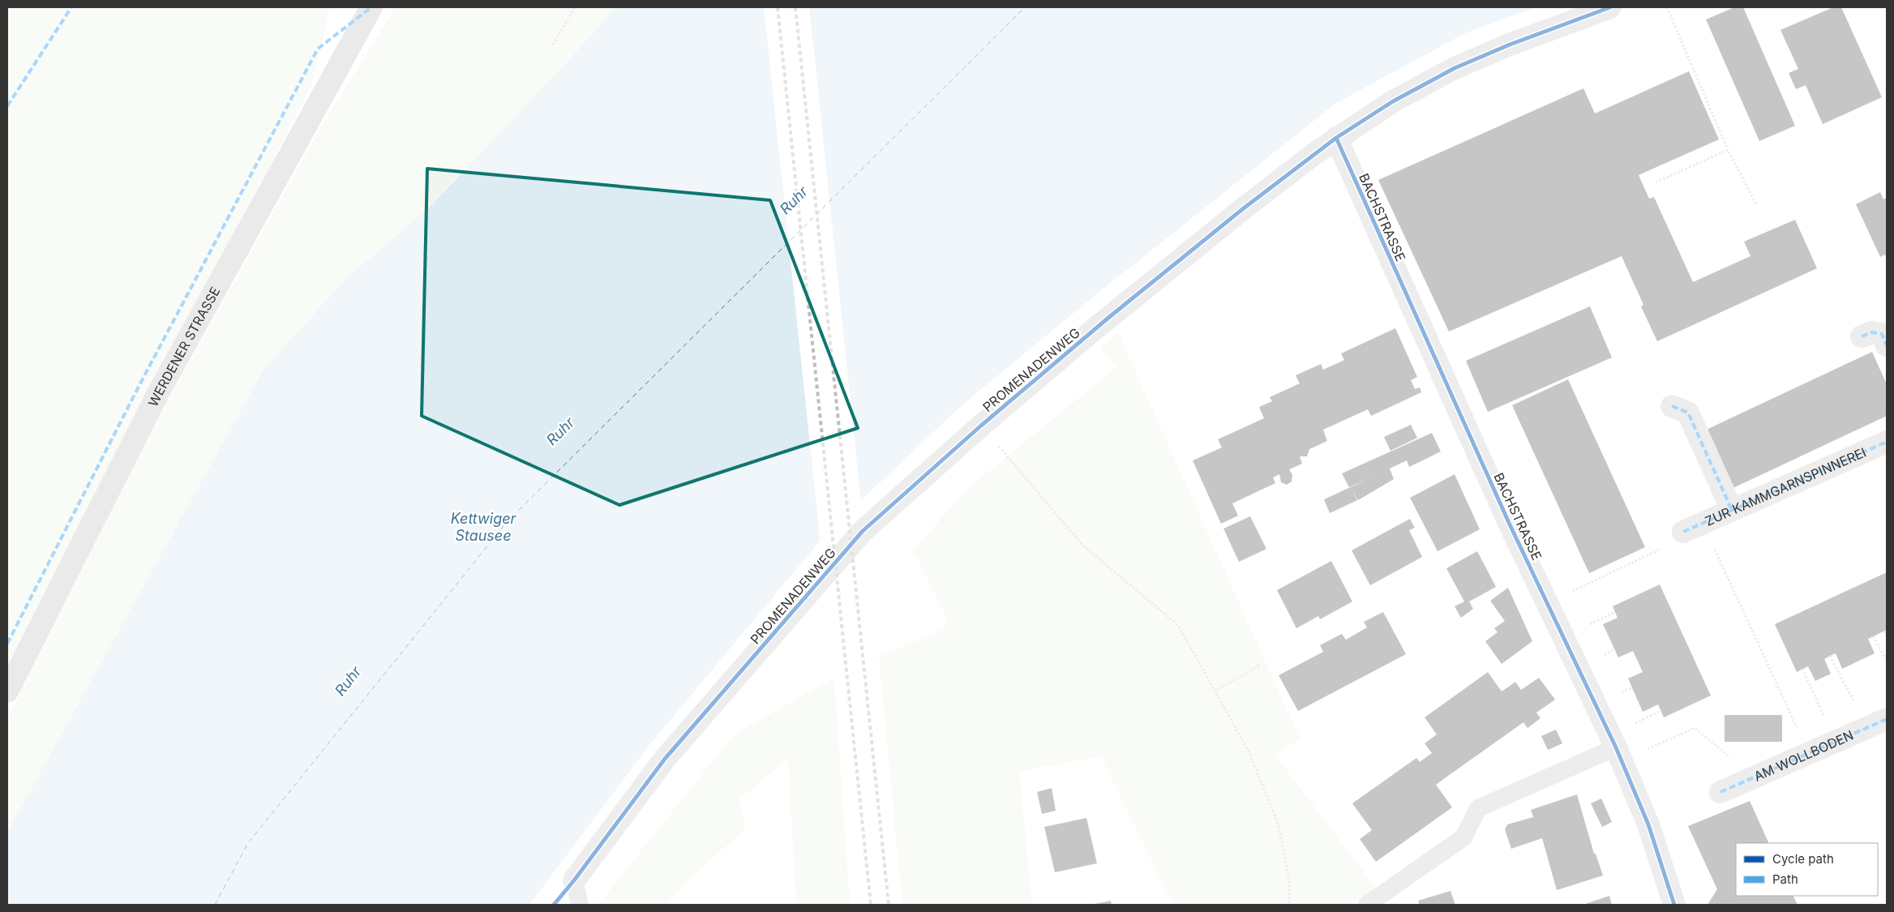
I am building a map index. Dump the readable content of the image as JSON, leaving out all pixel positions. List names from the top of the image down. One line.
{"streets":{"main road":["WERDENER STRASSE"],"street":["BACHSTRASSE","PROMENADENWEG","ZUR KAMMGARNSPINNEREI","AM WOLLBODEN"]},"crossings":[["BACHSTRASSE","PROMENADENWEG"]],"water":["Ruhr","Kettwiger Stausee"],"legend":["Cycle path","Path"]}
